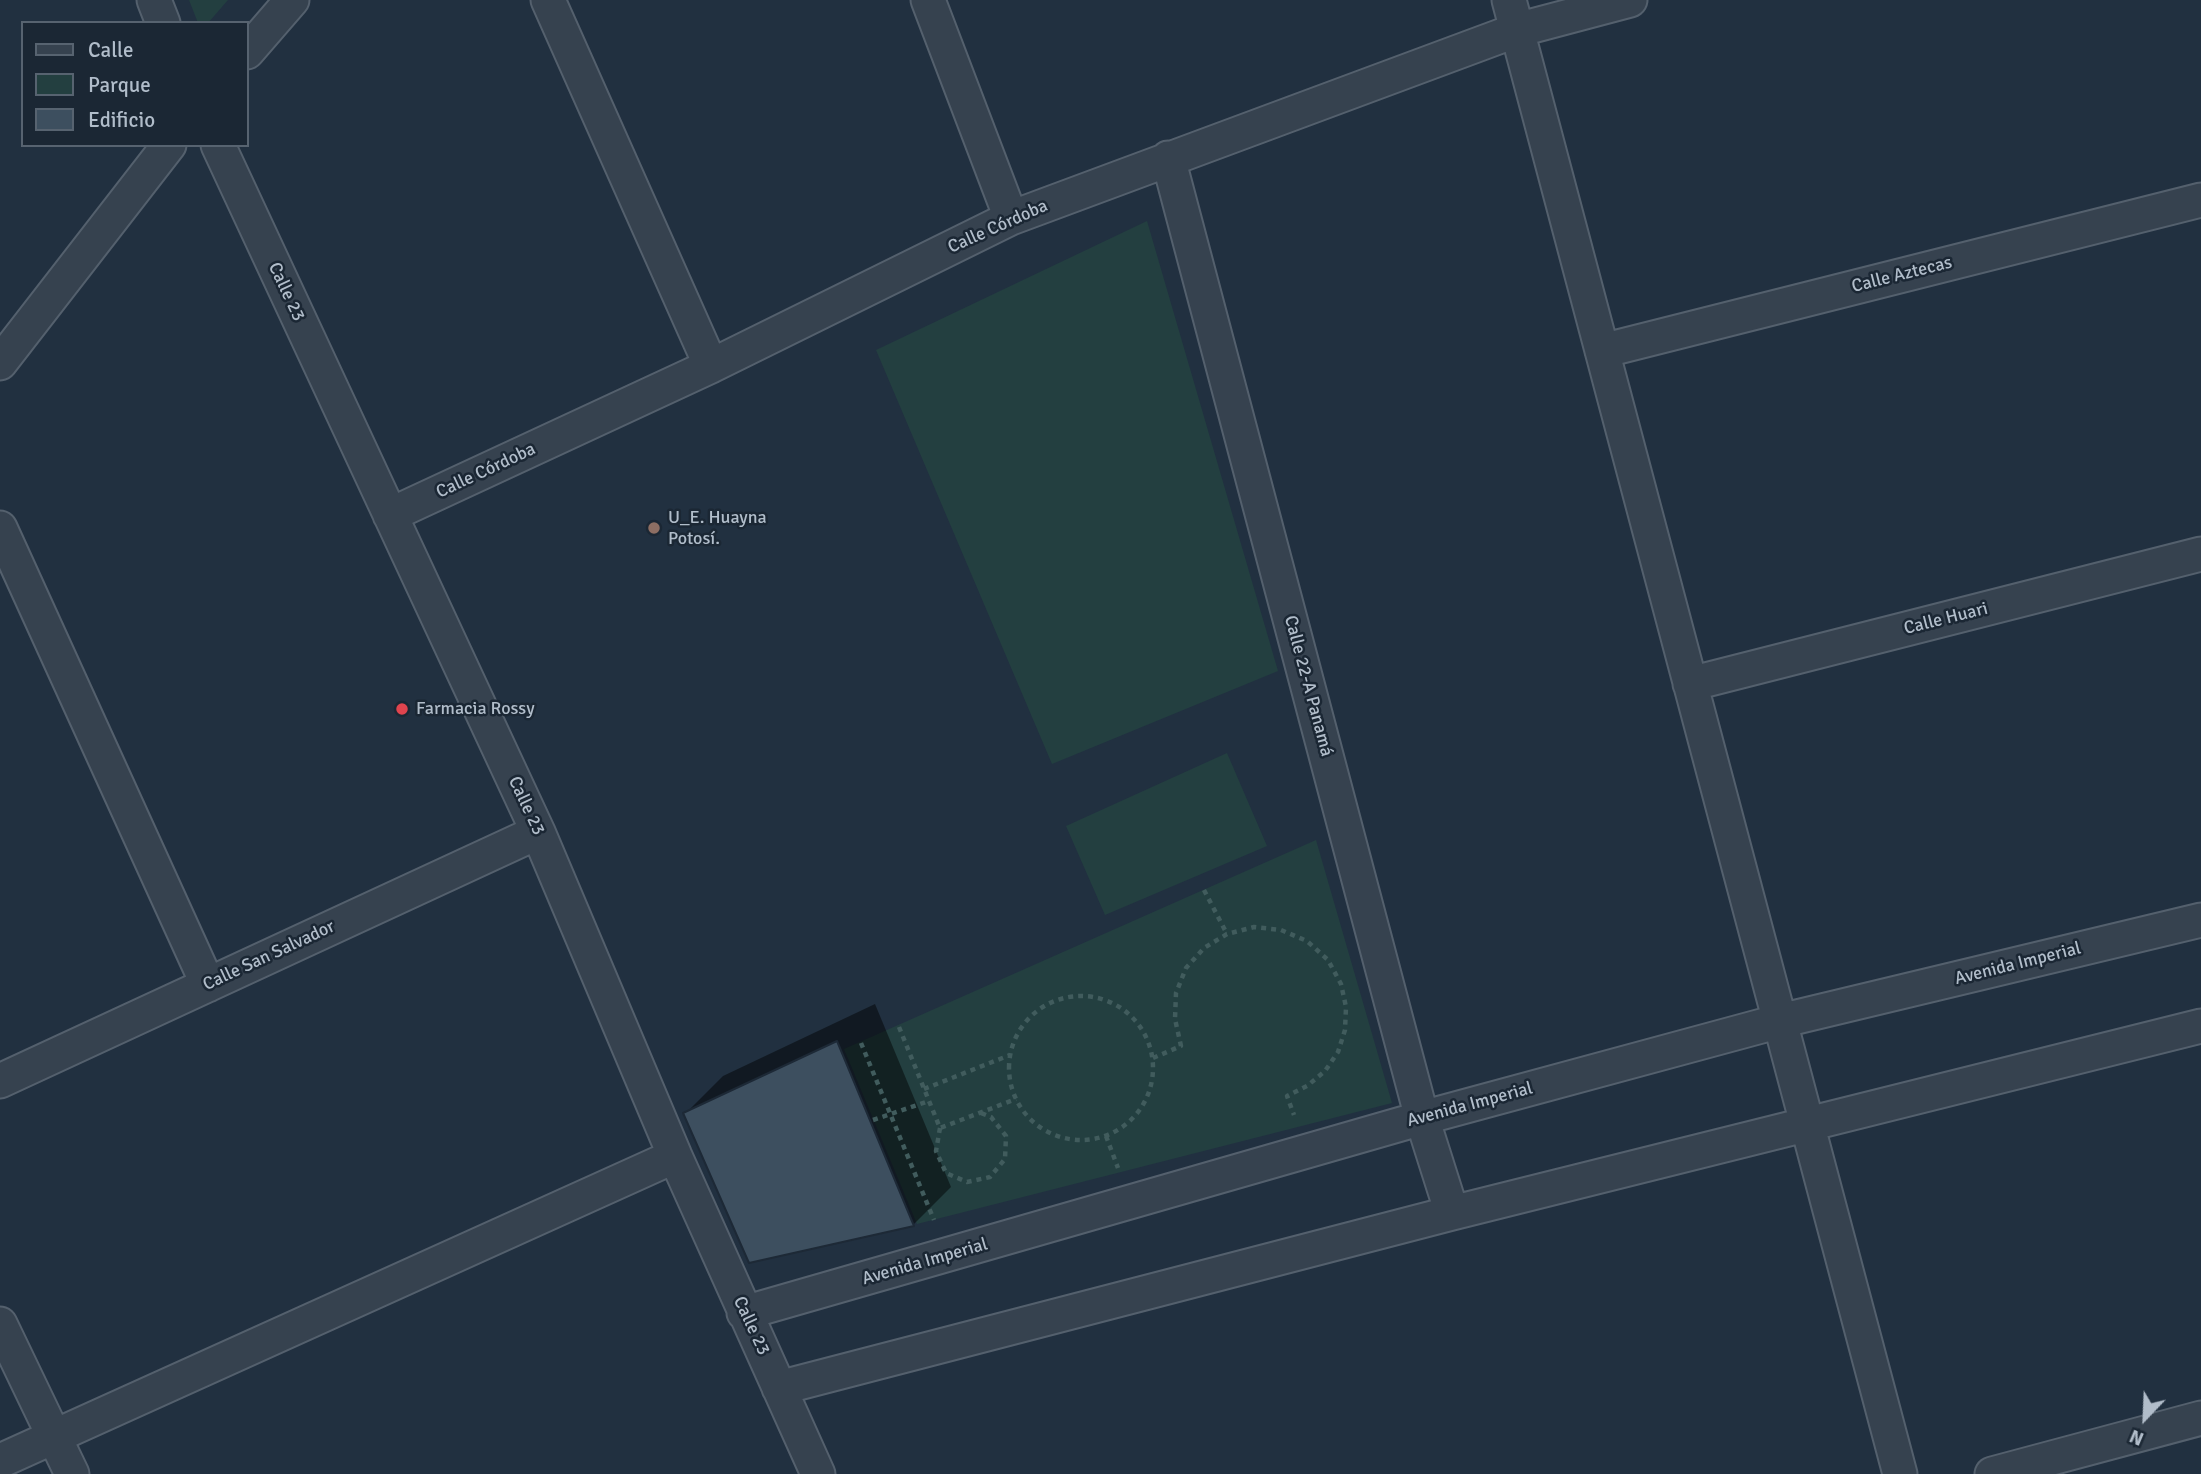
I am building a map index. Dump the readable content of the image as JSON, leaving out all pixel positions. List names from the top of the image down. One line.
{"streets":{"street":["Calle Córdoba","Calle Aztecas","Calle 23","Calle Huari","Calle 22-A Panamá","Calle San Salvador","Avenida Imperial"]},"crossings":[["Calle Córdoba","Calle 23"],["Calle Córdoba","Calle 22-A Panamá"],["Calle 23","Calle San Salvador"],["Calle 23","Avenida Imperial"],["Calle 22-A Panamá","Avenida Imperial"]],"places":["U_E. Huayna Potosí.","Farmacia Rossy"],"legend":["Calle","Parque","Edificio"],"north":"bottom left"}
